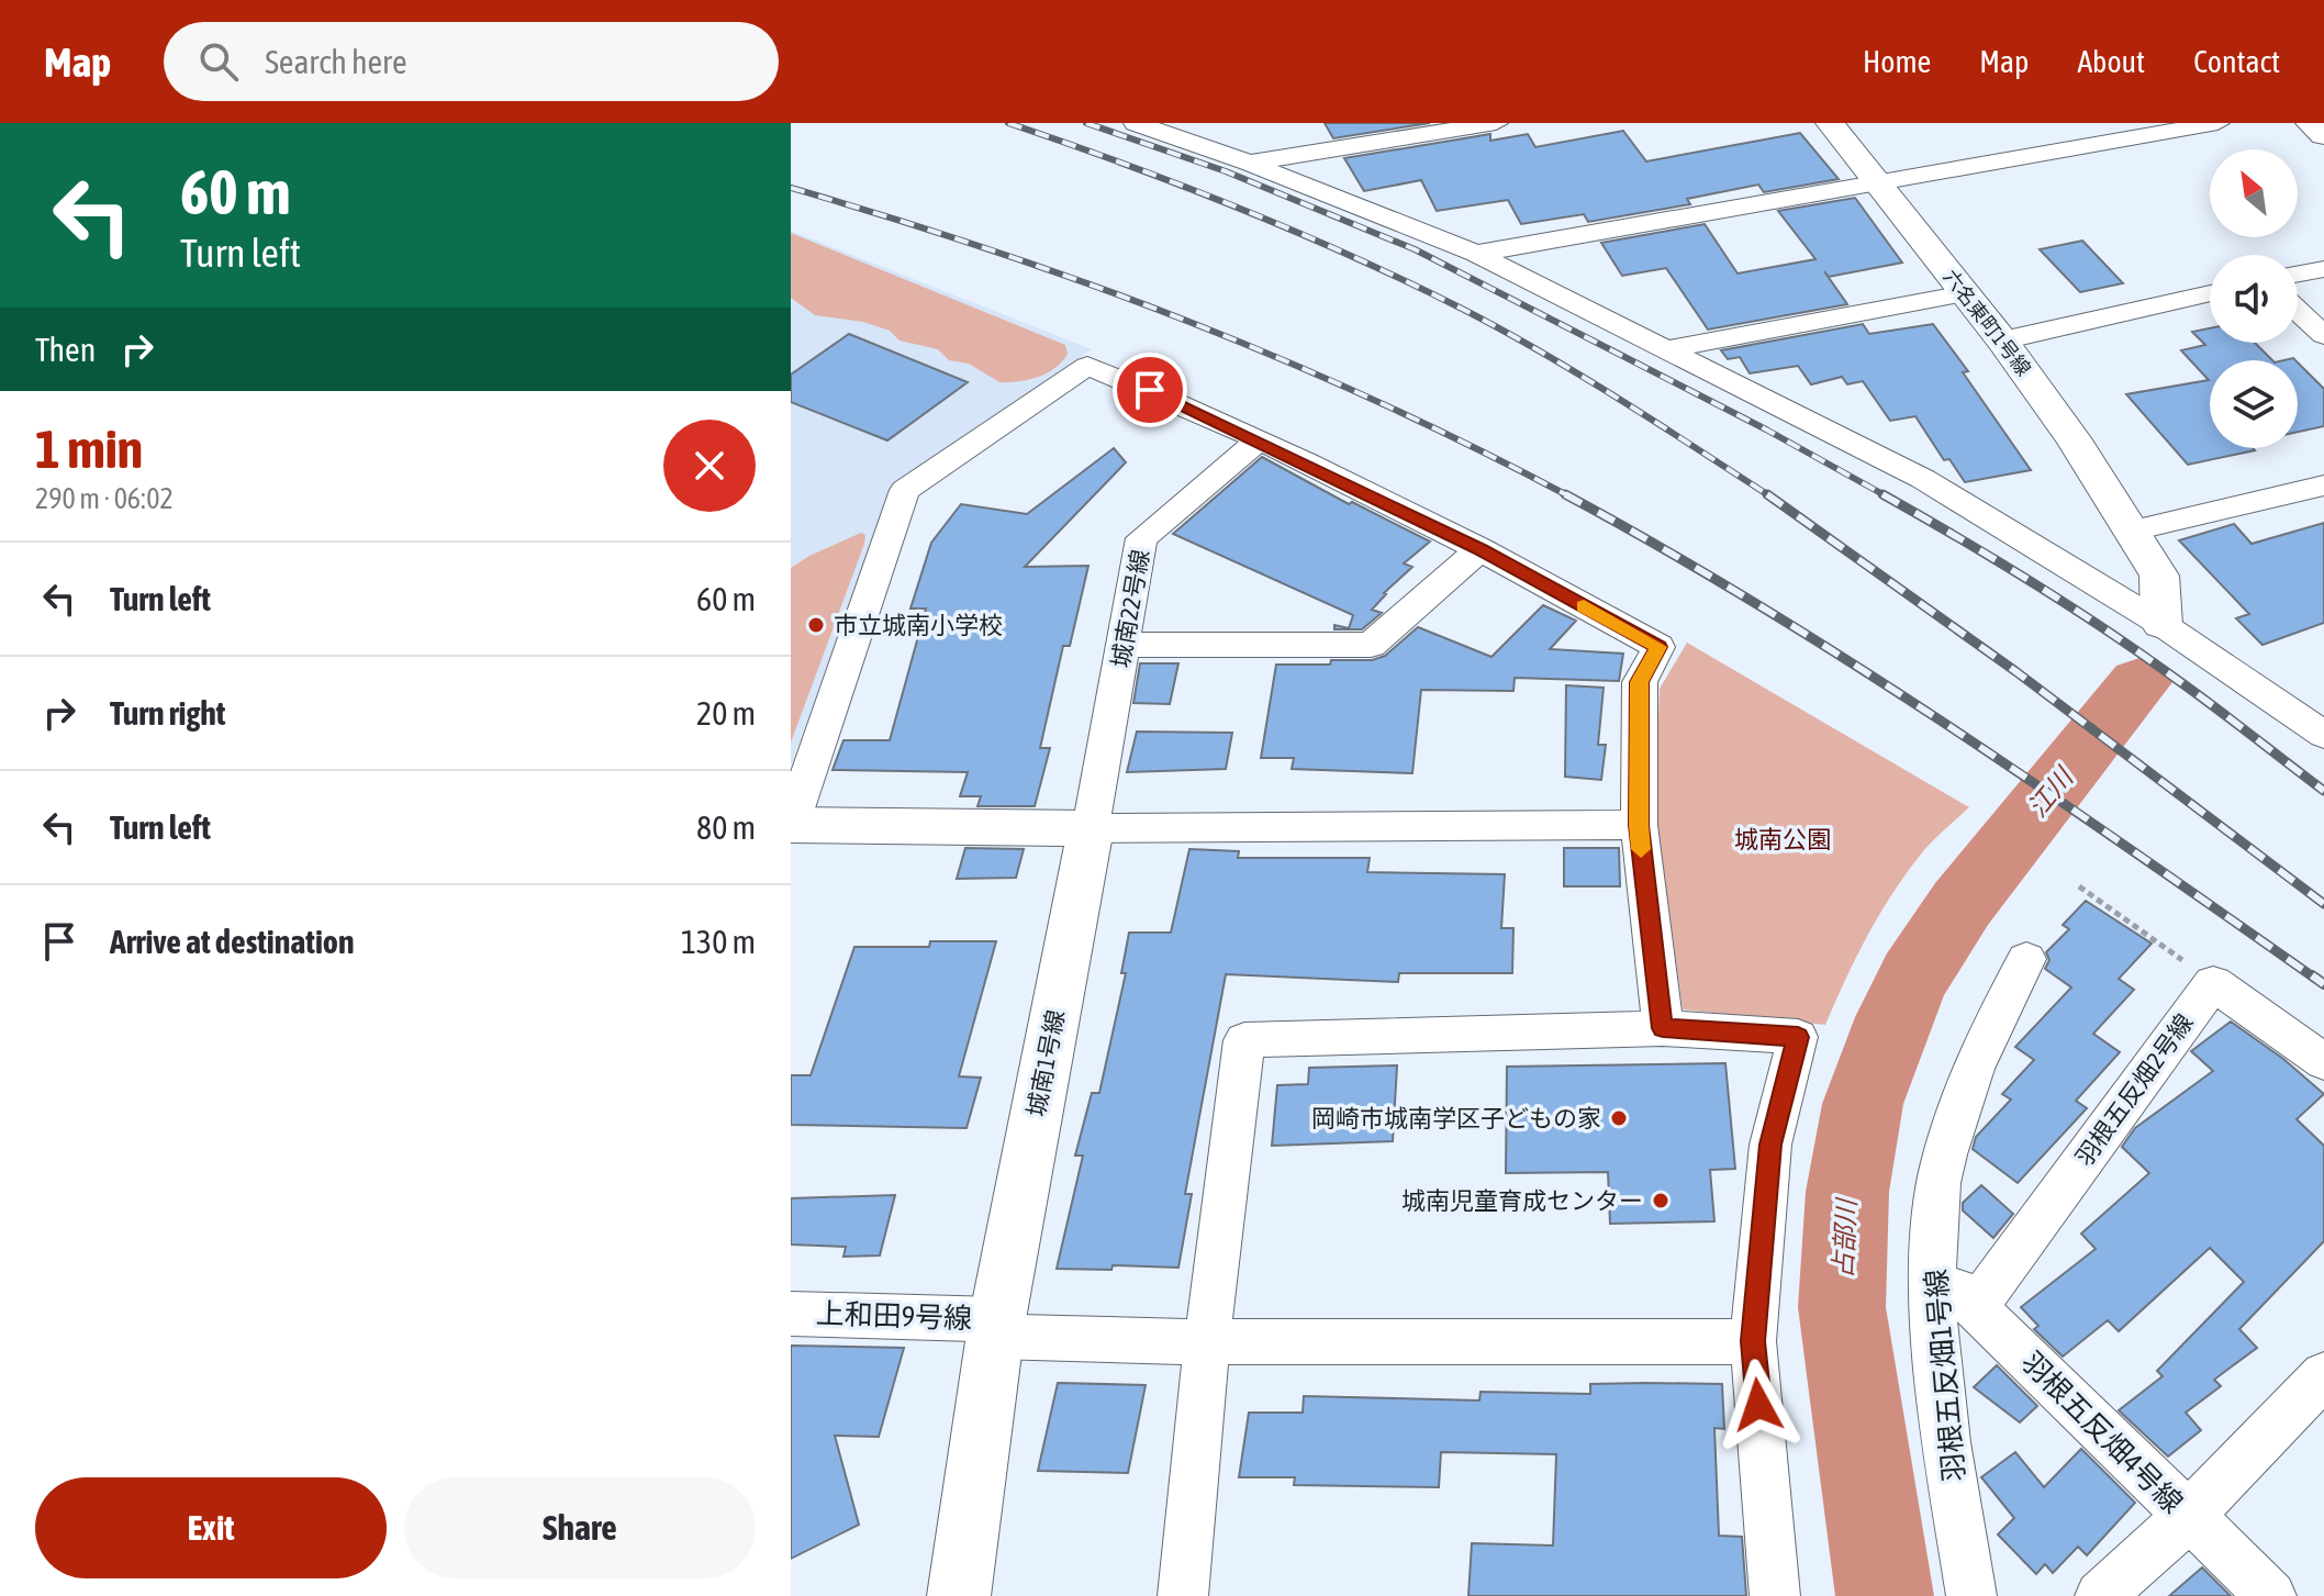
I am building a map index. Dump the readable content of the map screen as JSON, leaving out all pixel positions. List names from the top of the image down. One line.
{"streets":{"street":["六名東町1号線","城南22号線","城南1号線","羽根五反畑2号線","上和田9号線","羽根五反畑1号線","羽根五反畑4号線"]},"crossings":[["城南22号線","城南1号線"],["城南1号線","上和田9号線"],["羽根五反畑2号線","羽根五反畑4号線"],["羽根五反畑1号線","羽根五反畑4号線"]],"water":["江川","占部川"],"parks":["城南公園"],"places":["市立城南小学校","岡崎市城南学区子どもの家","城南児童育成センター"],"north":"top left","page":{"header":"Map","search":"Search here","nav":["Home","Map","About","Contact"],"turn":["60 m","Turn left"],"then":"Then","heading":["1 min","290 m · 06:02"],"list":[{"name":"Turn left","value":"60 m"},{"name":"Turn right","value":"20 m"},{"name":"Turn left","value":"80 m"},{"name":"Arrive at destination","value":"130 m"}],"buttons":["Exit","Share"]}}
